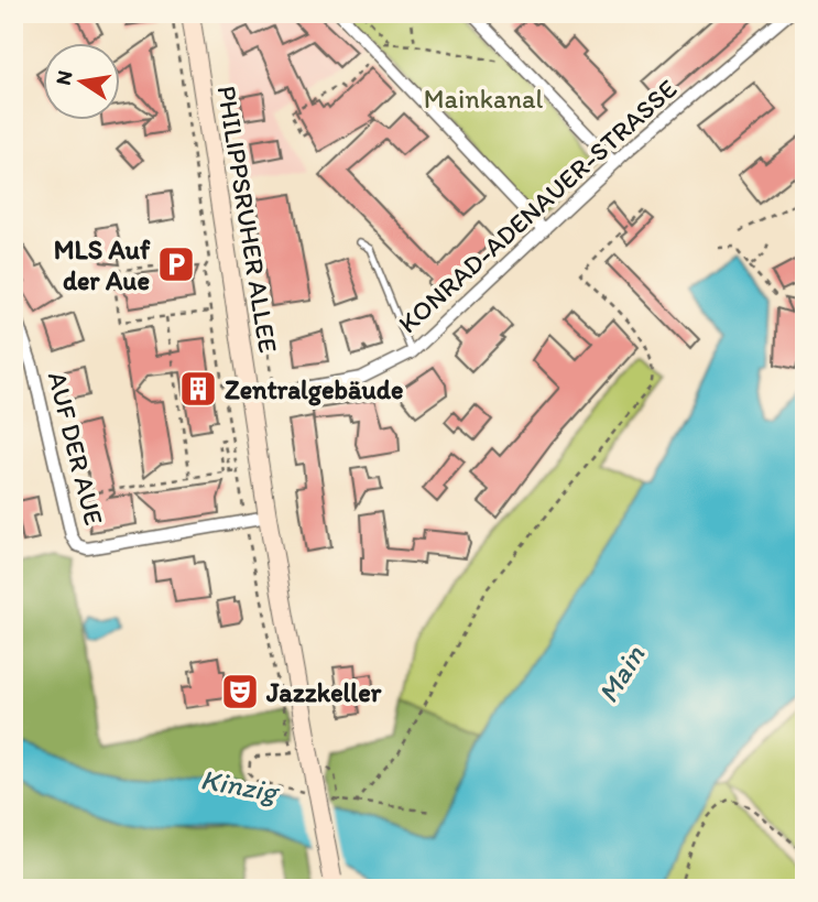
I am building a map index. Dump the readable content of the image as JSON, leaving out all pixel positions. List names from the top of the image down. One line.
{"streets":{"main road":["PHILIPPSRUHER ALLEE"],"street":["KONRAD-ADENAUER-STRASSE","AUF DER AUE"]},"crossings":[["KONRAD-ADENAUER-STRASSE","PHILIPPSRUHER ALLEE"],["PHILIPPSRUHER ALLEE","AUF DER AUE"]],"water":["Main","Kinzig"],"parks":["Mainkanal"],"places":{"parking":["MLS Auf der Aue"],"building":["Zentralgebäude"],"theatre":["Jazzkeller"]},"north":"left"}
